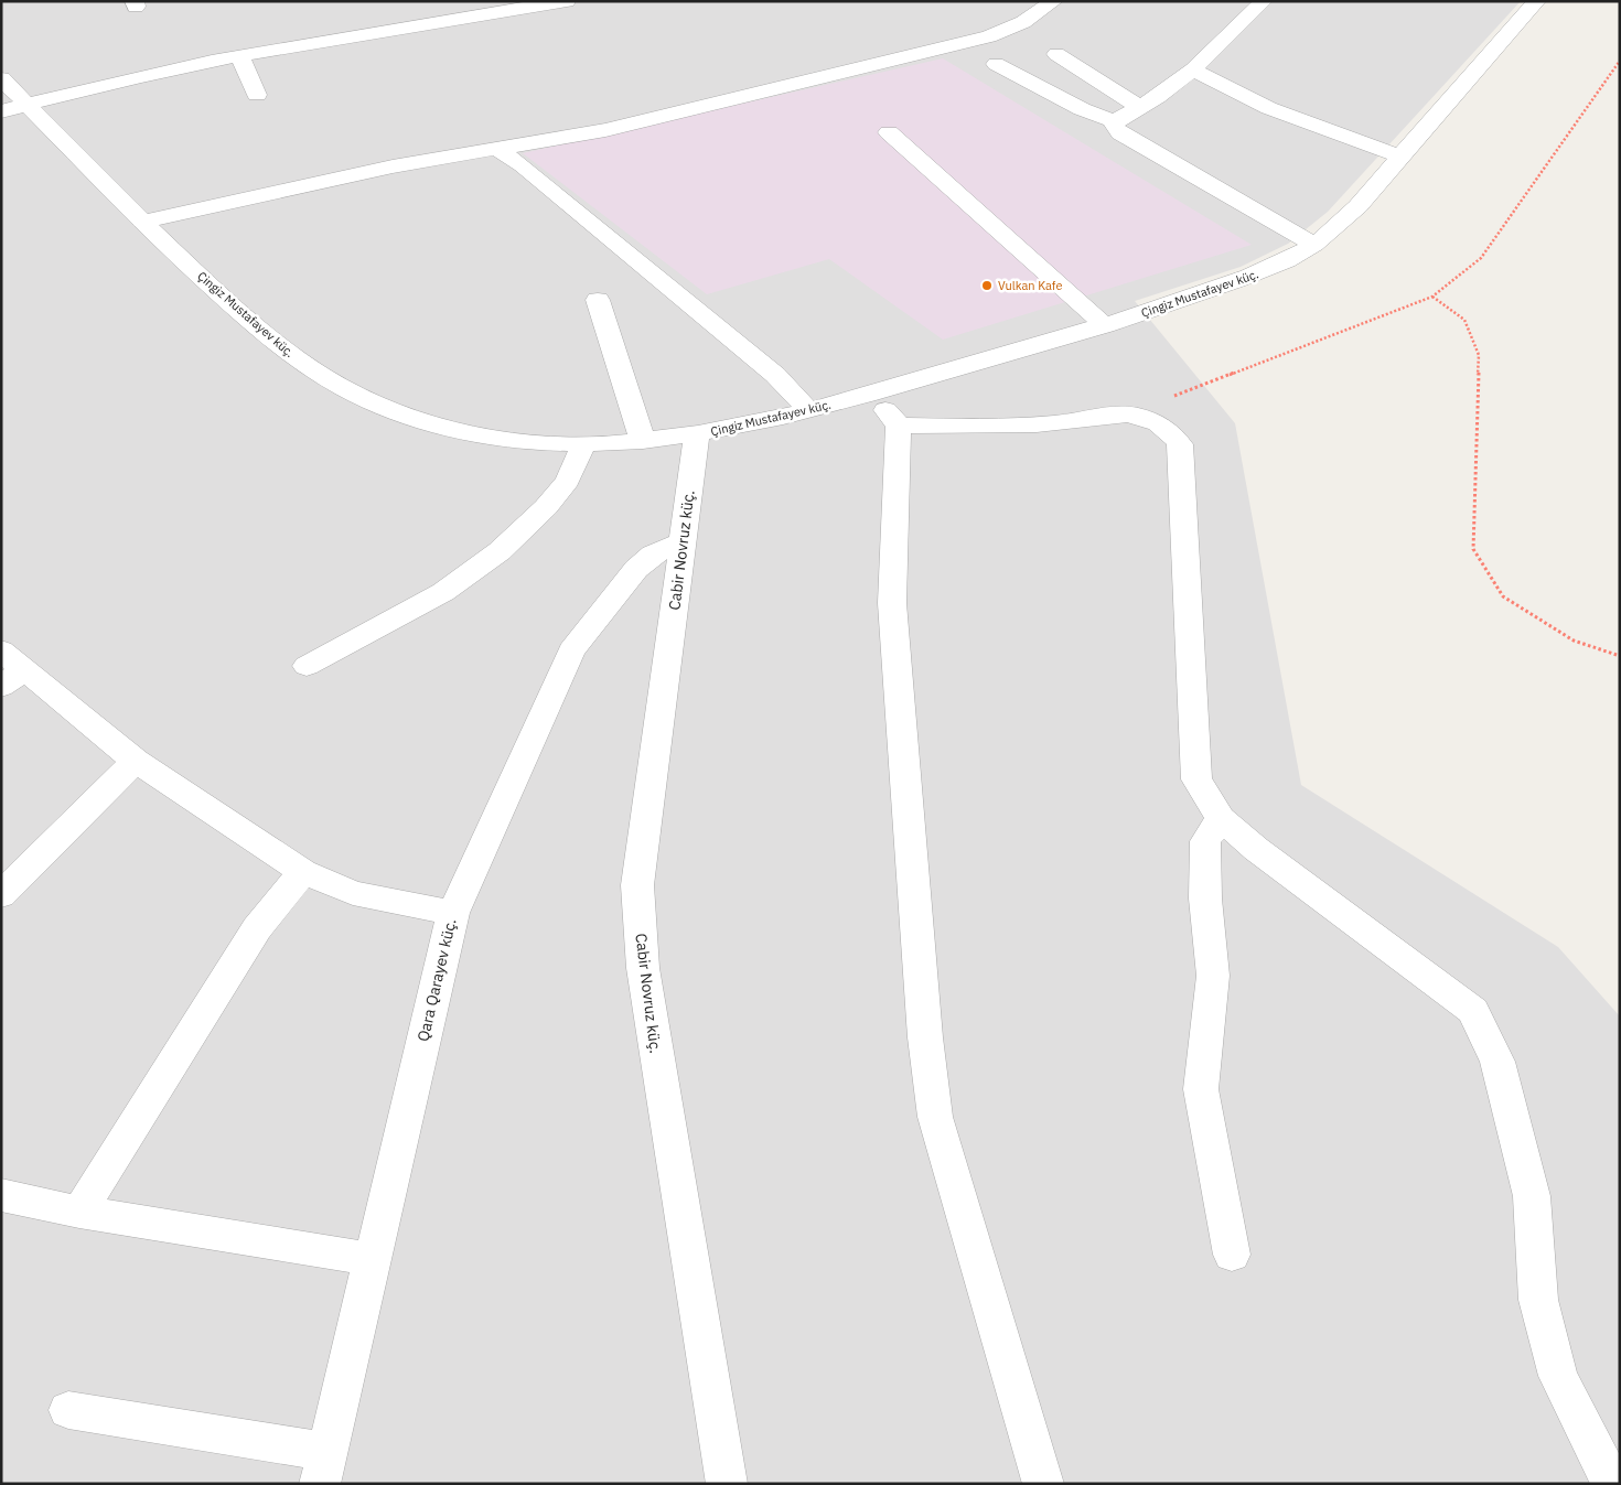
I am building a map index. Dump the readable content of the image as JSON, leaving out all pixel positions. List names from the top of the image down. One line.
{"streets":{"street":["Çingiz Mustafayev küç.","Cabir Novruz küç.","Qara Qarayev küç."]},"crossings":[["Çingiz Mustafayev küç.","Cabir Novruz küç."],["Cabir Novruz küç.","Qara Qarayev küç."]],"places":["Vulkan Kafe"]}
